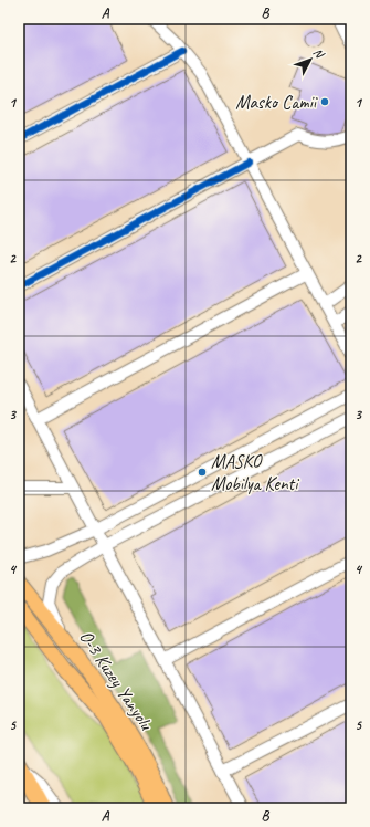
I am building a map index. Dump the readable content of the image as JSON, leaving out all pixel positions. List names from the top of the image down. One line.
{"streets":{"main road":["O-3 Kuzey Yanyolu"]},"places":["Masko Camii","MASKO Mobilya Kenti"],"north":"top right","grid":{"columns":["A","B"],"rows":["1","2","3","4","5"]}}
